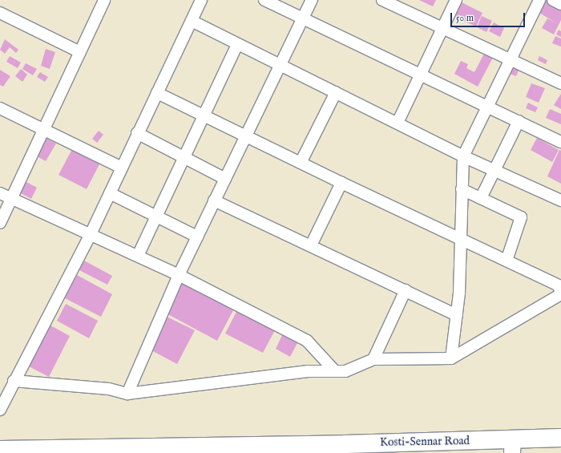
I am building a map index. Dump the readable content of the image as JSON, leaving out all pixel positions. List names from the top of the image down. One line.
{"streets":{"highway":["Kosti-Sennar Road"]},"scale_bar":"50 m"}
